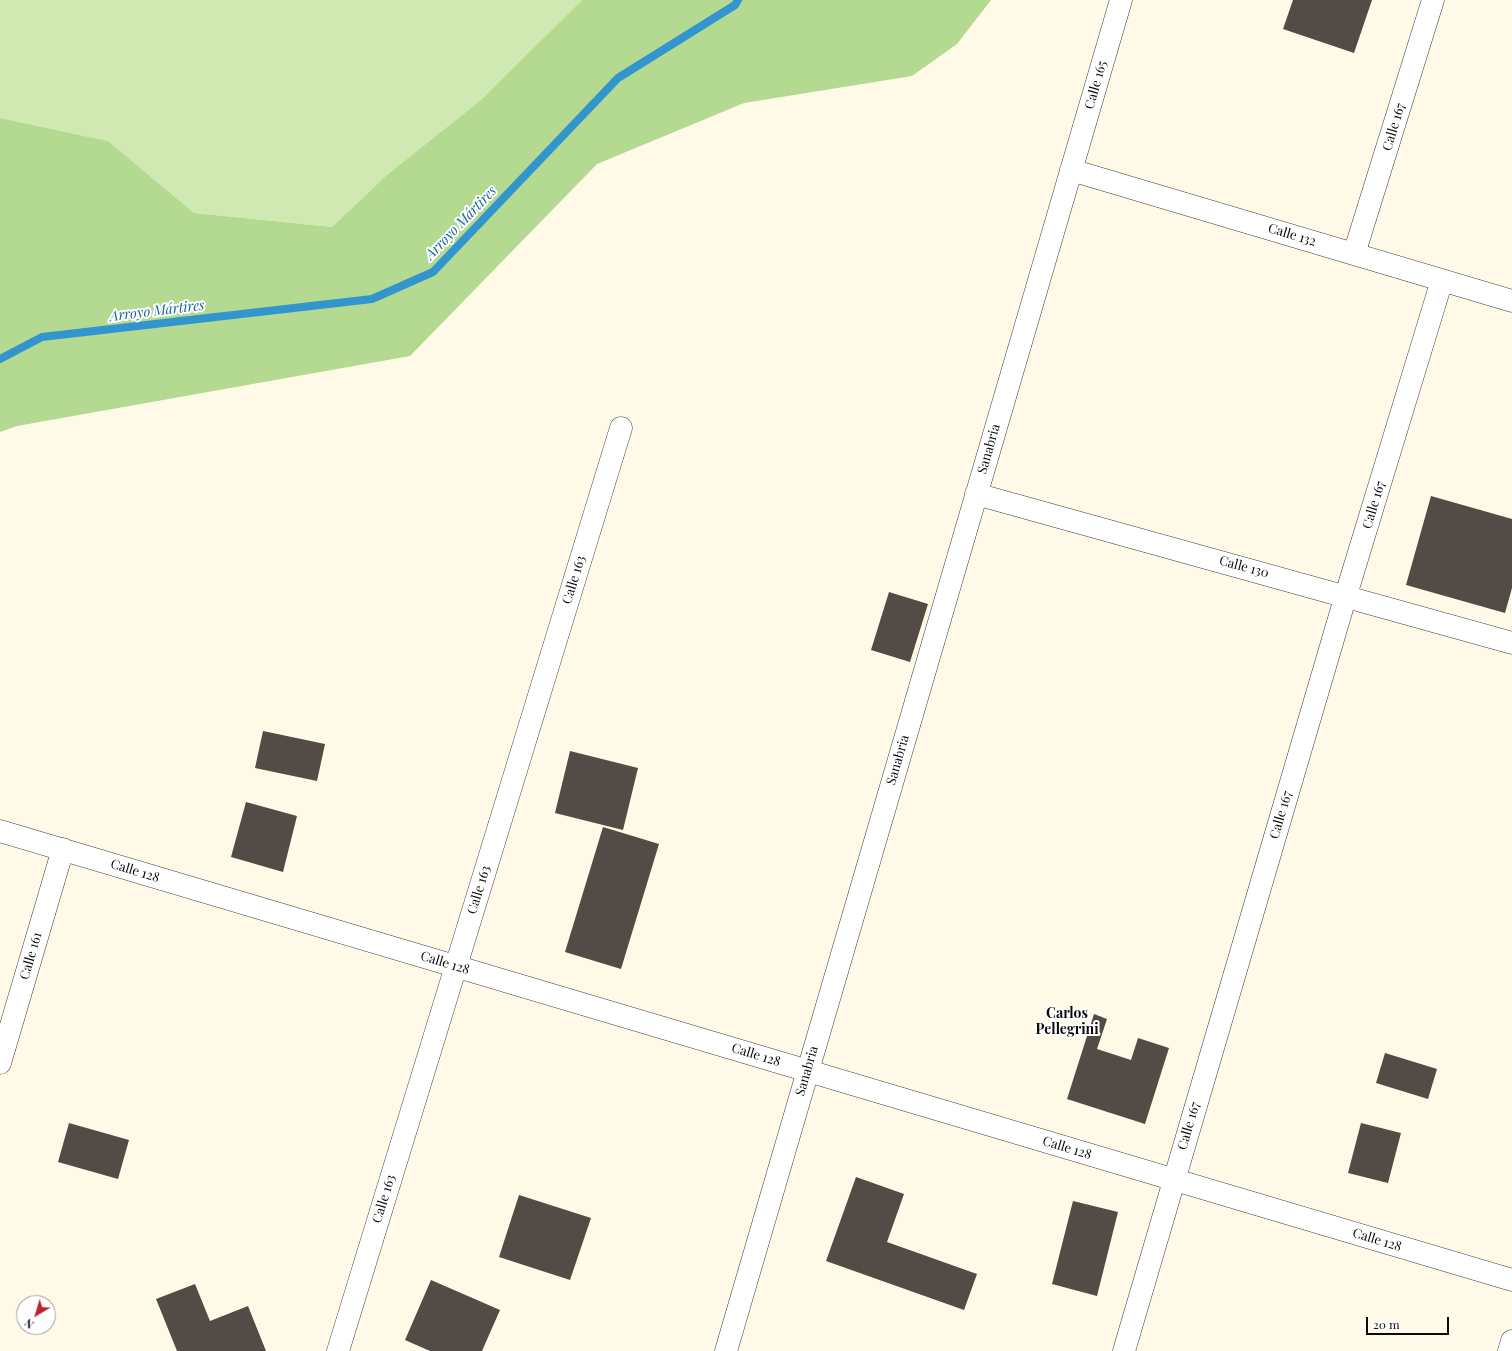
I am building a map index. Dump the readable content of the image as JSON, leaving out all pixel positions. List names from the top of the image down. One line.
{"streets":{"street":["Calle 165","Calle 167","Calle 132","Sanabria","Calle 130","Calle 163","Calle 128","Calle 161"]},"crossings":[["Calle 165","Calle 132"],["Calle 165","Sanabria"],["Calle 167","Calle 132"],["Calle 167","Calle 130"],["Calle 167","Calle 128"],["Calle 132","Sanabria"],["Sanabria","Calle 130"],["Sanabria","Calle 128"],["Calle 163","Calle 128"],["Calle 128","Calle 161"]],"districts":["Carlos Pellegrini"],"water":["Arroyo Mártires"],"scale_bar":"20 m","north":"bottom left"}
